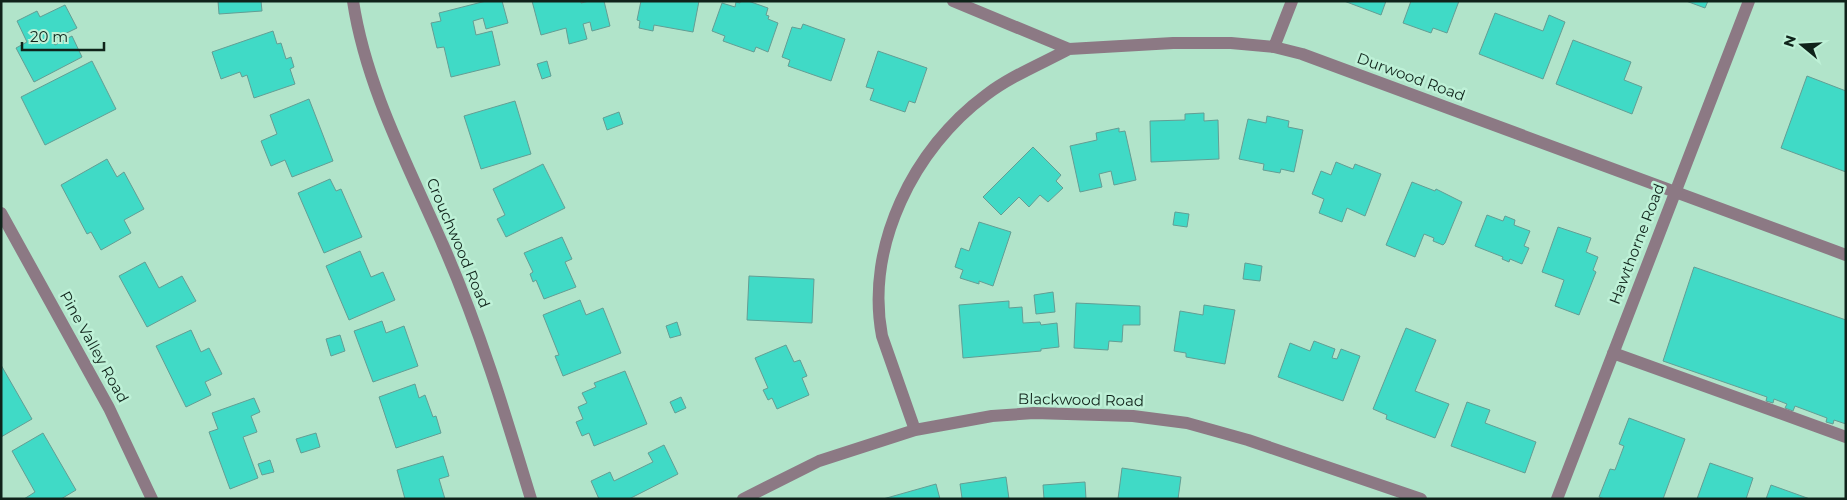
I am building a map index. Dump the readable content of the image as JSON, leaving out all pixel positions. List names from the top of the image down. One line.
{"streets":{"street":["Durwood Road","Crouchwood Road","Hawthorne Road","Pine Valley Road","Blackwood Road"]},"crossings":[["Durwood Road","Hawthorne Road"]],"scale_bar":"20 m","north":"left"}
